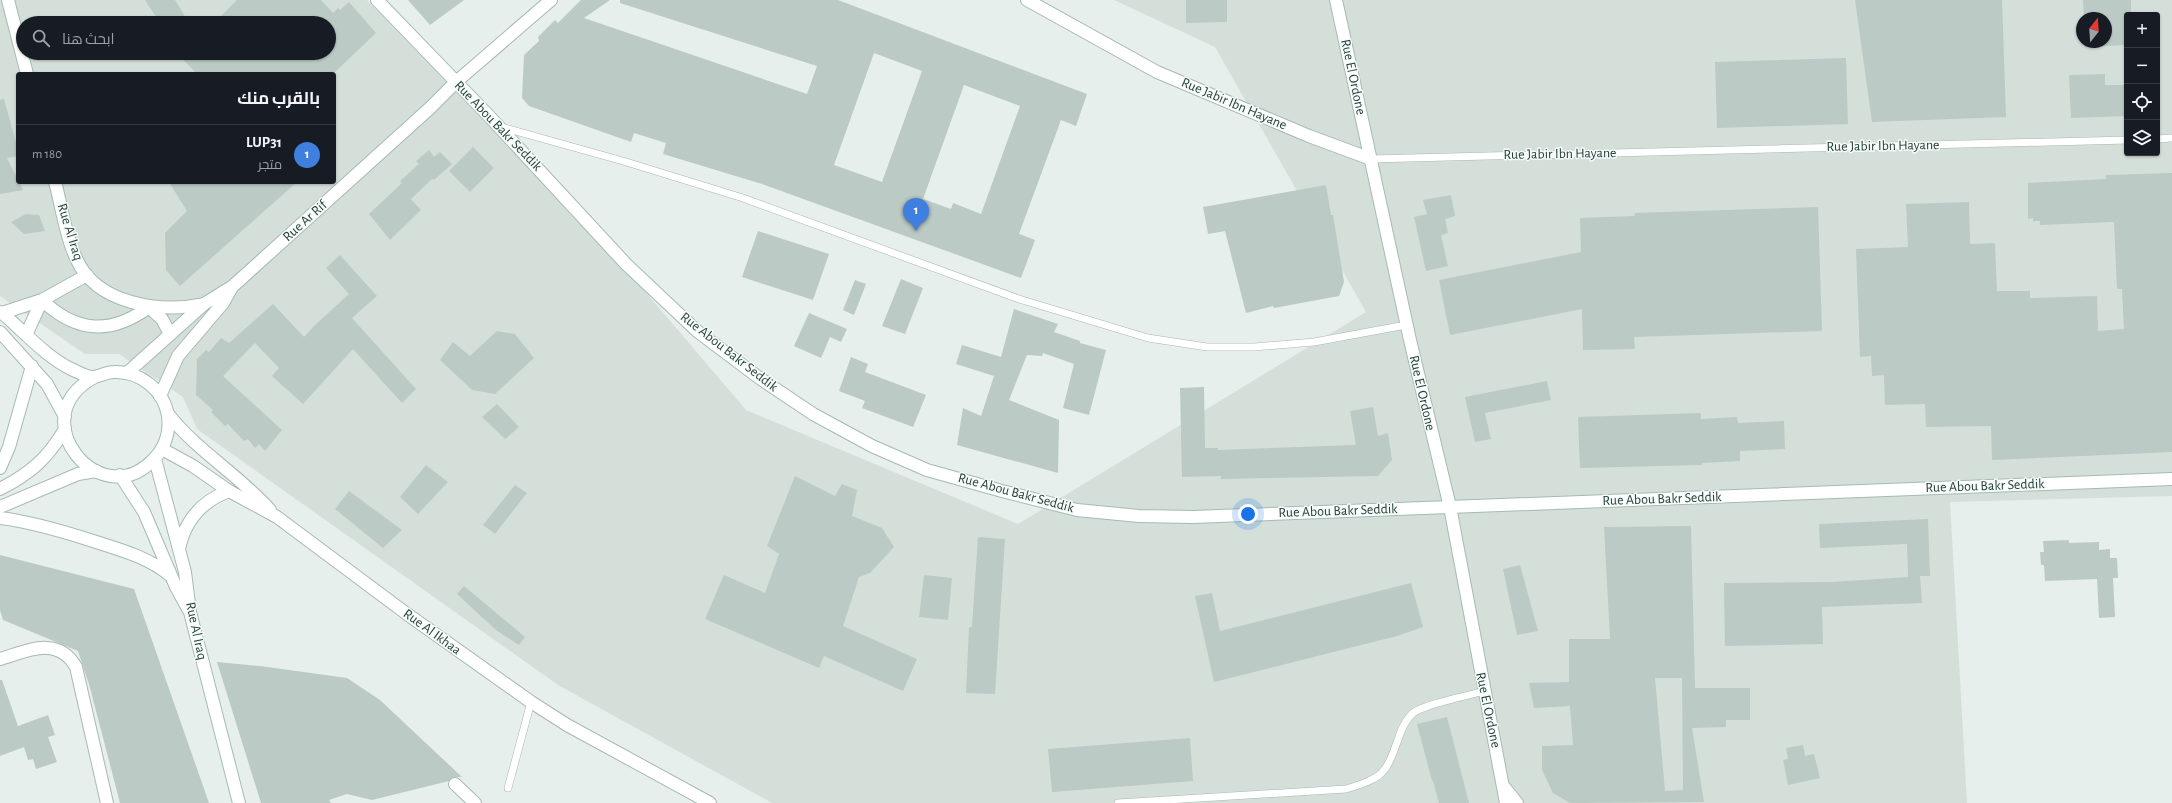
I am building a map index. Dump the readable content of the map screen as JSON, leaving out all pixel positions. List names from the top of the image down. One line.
{"streets":{"street":["Rue El Ordone","Rue Jabir Ibn Hayane","Rue Abou Bakr Seddik","Rue Ar Rif","Rue Al Iraq","Rue Al Ikhaa"]},"crossings":[["Rue El Ordone","Rue Jabir Ibn Hayane"],["Rue El Ordone","Rue Abou Bakr Seddik"],["Rue Abou Bakr Seddik","Rue Ar Rif"],["Rue Ar Rif","Rue Al Iraq"],["Rue Ar Rif","Rue Al Ikhaa"],["Rue Al Iraq","Rue Al Ikhaa"]],"north":"top","page":{"map_buttons":["+","−"],"search":"ابحث هنا","heading":"بالقرب منك","list":[{"mark":"1","name":"LUP31","note":"متجر","value":"180 m"}],"pins":"1"}}
